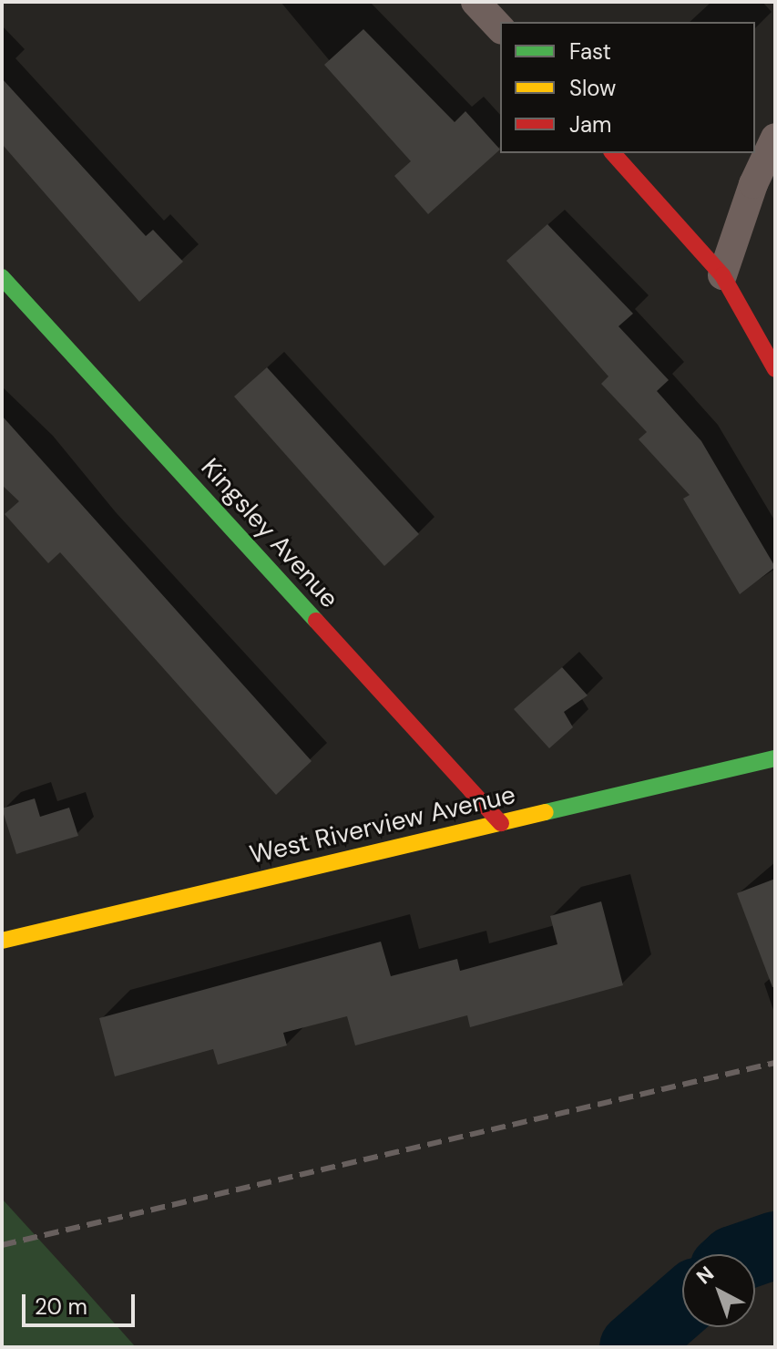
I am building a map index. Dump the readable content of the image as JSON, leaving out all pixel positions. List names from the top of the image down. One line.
{"streets":{"street":["Kingsley Avenue","West Riverview Avenue"]},"crossings":[["Kingsley Avenue","West Riverview Avenue"]],"legend":["Fast","Slow","Jam"],"scale_bar":"20 m","north":"top left"}
